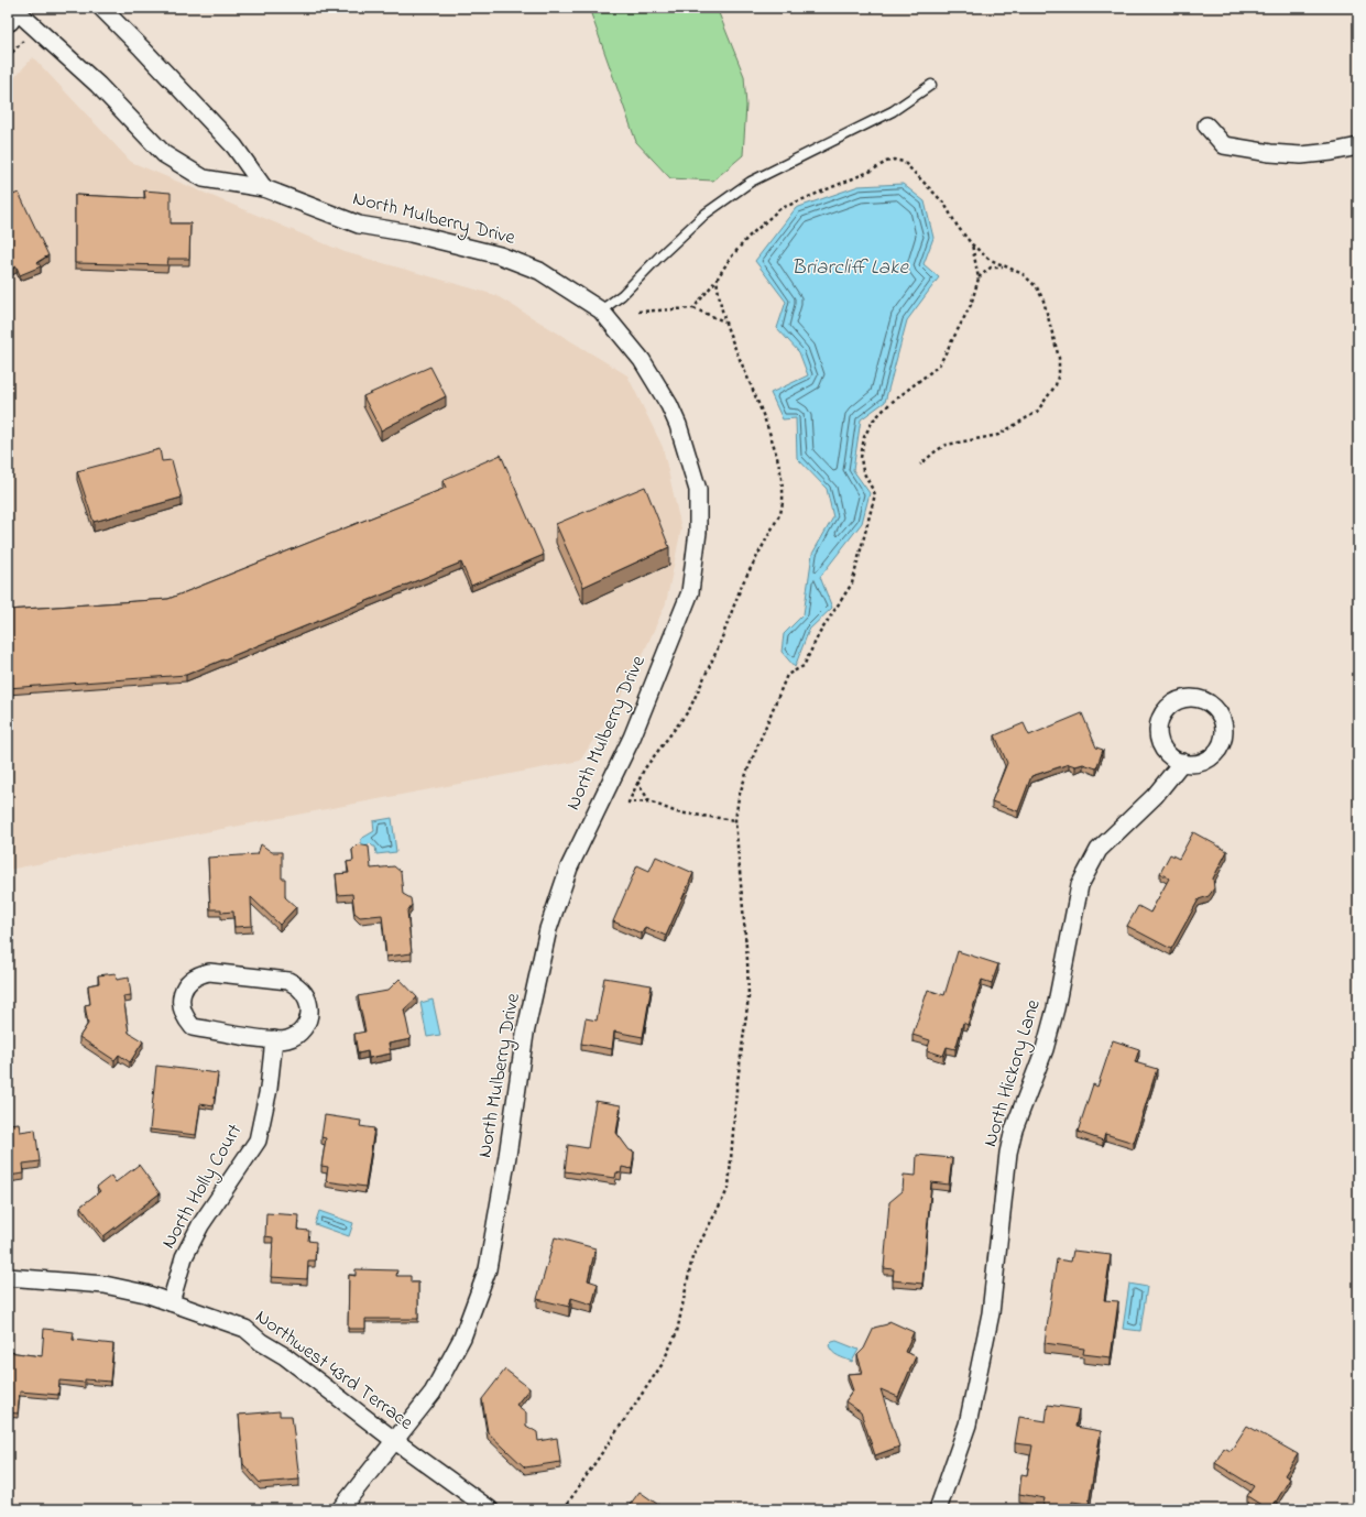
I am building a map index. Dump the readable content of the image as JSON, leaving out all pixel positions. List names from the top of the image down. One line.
{"streets":{"street":["North Mulberry Drive","North Hickory Lane","North Holly Court","Northwest 43rd Terrace"]},"crossings":[["North Mulberry Drive","Northwest 43rd Terrace"],["North Holly Court","Northwest 43rd Terrace"]],"water":["Briarcliff Lake"]}
